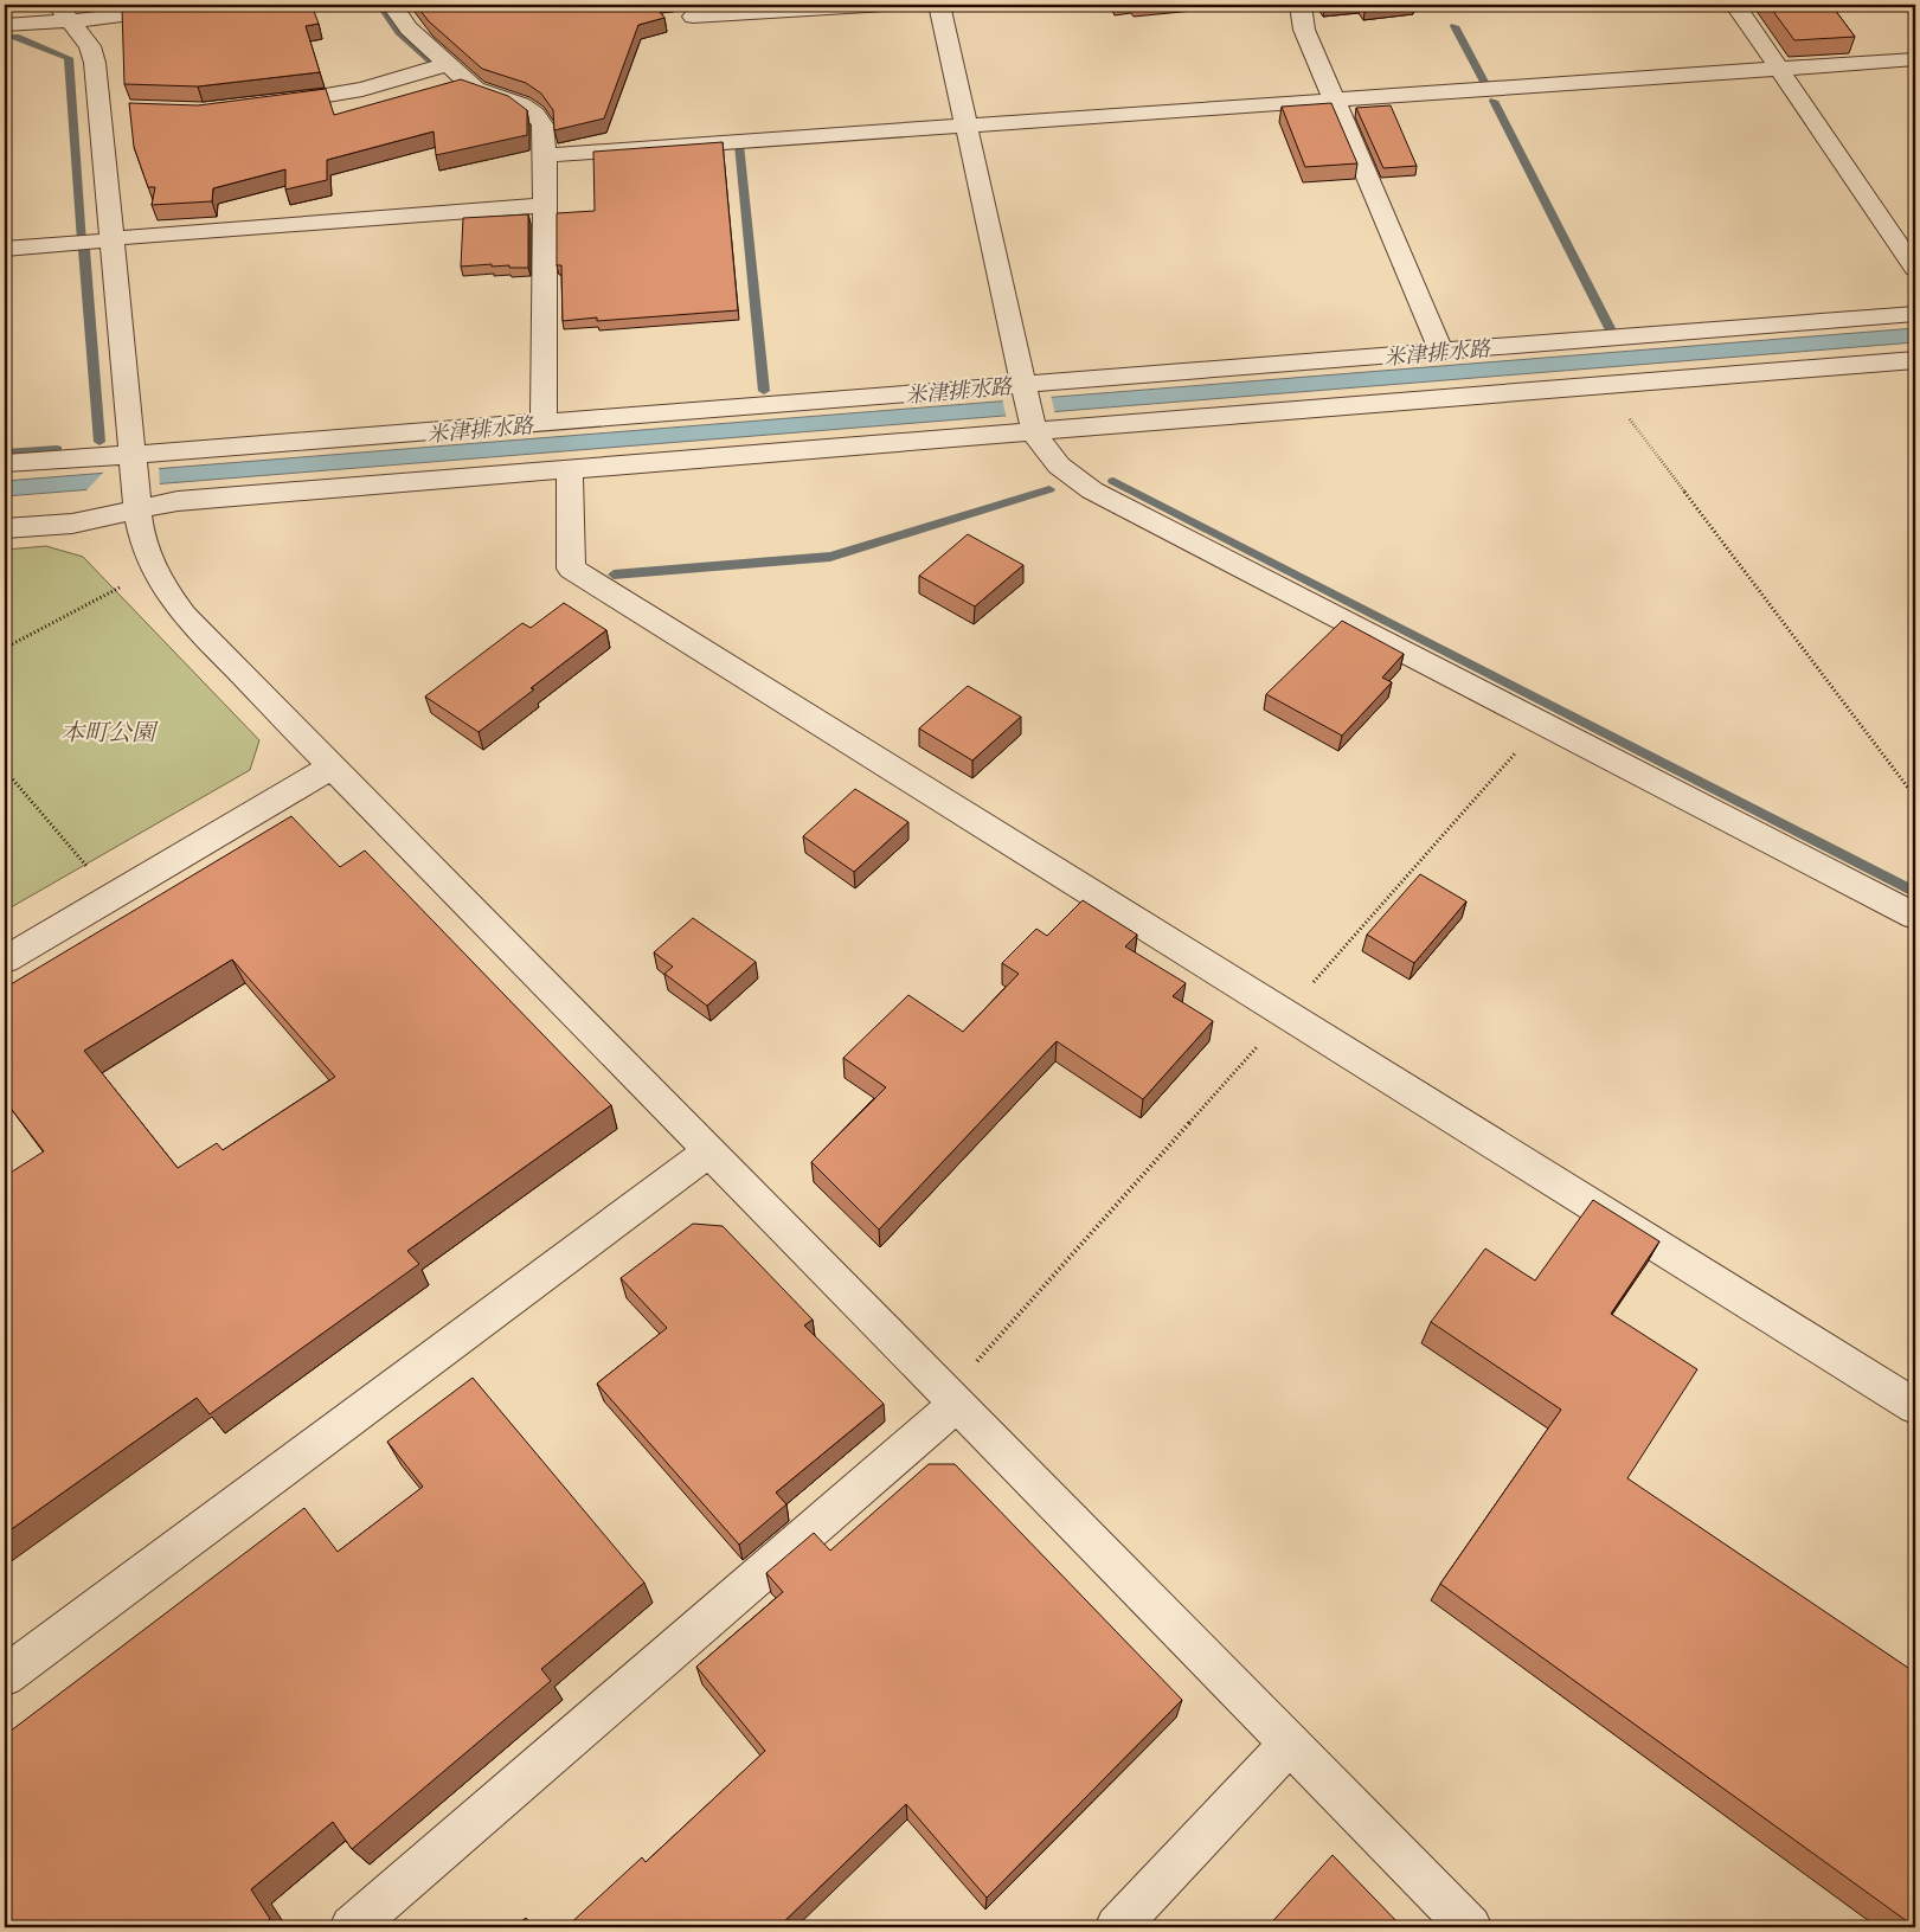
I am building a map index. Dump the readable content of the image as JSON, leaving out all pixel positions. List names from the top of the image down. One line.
{"water":["米津排水路"],"parks":["本町公園"]}
